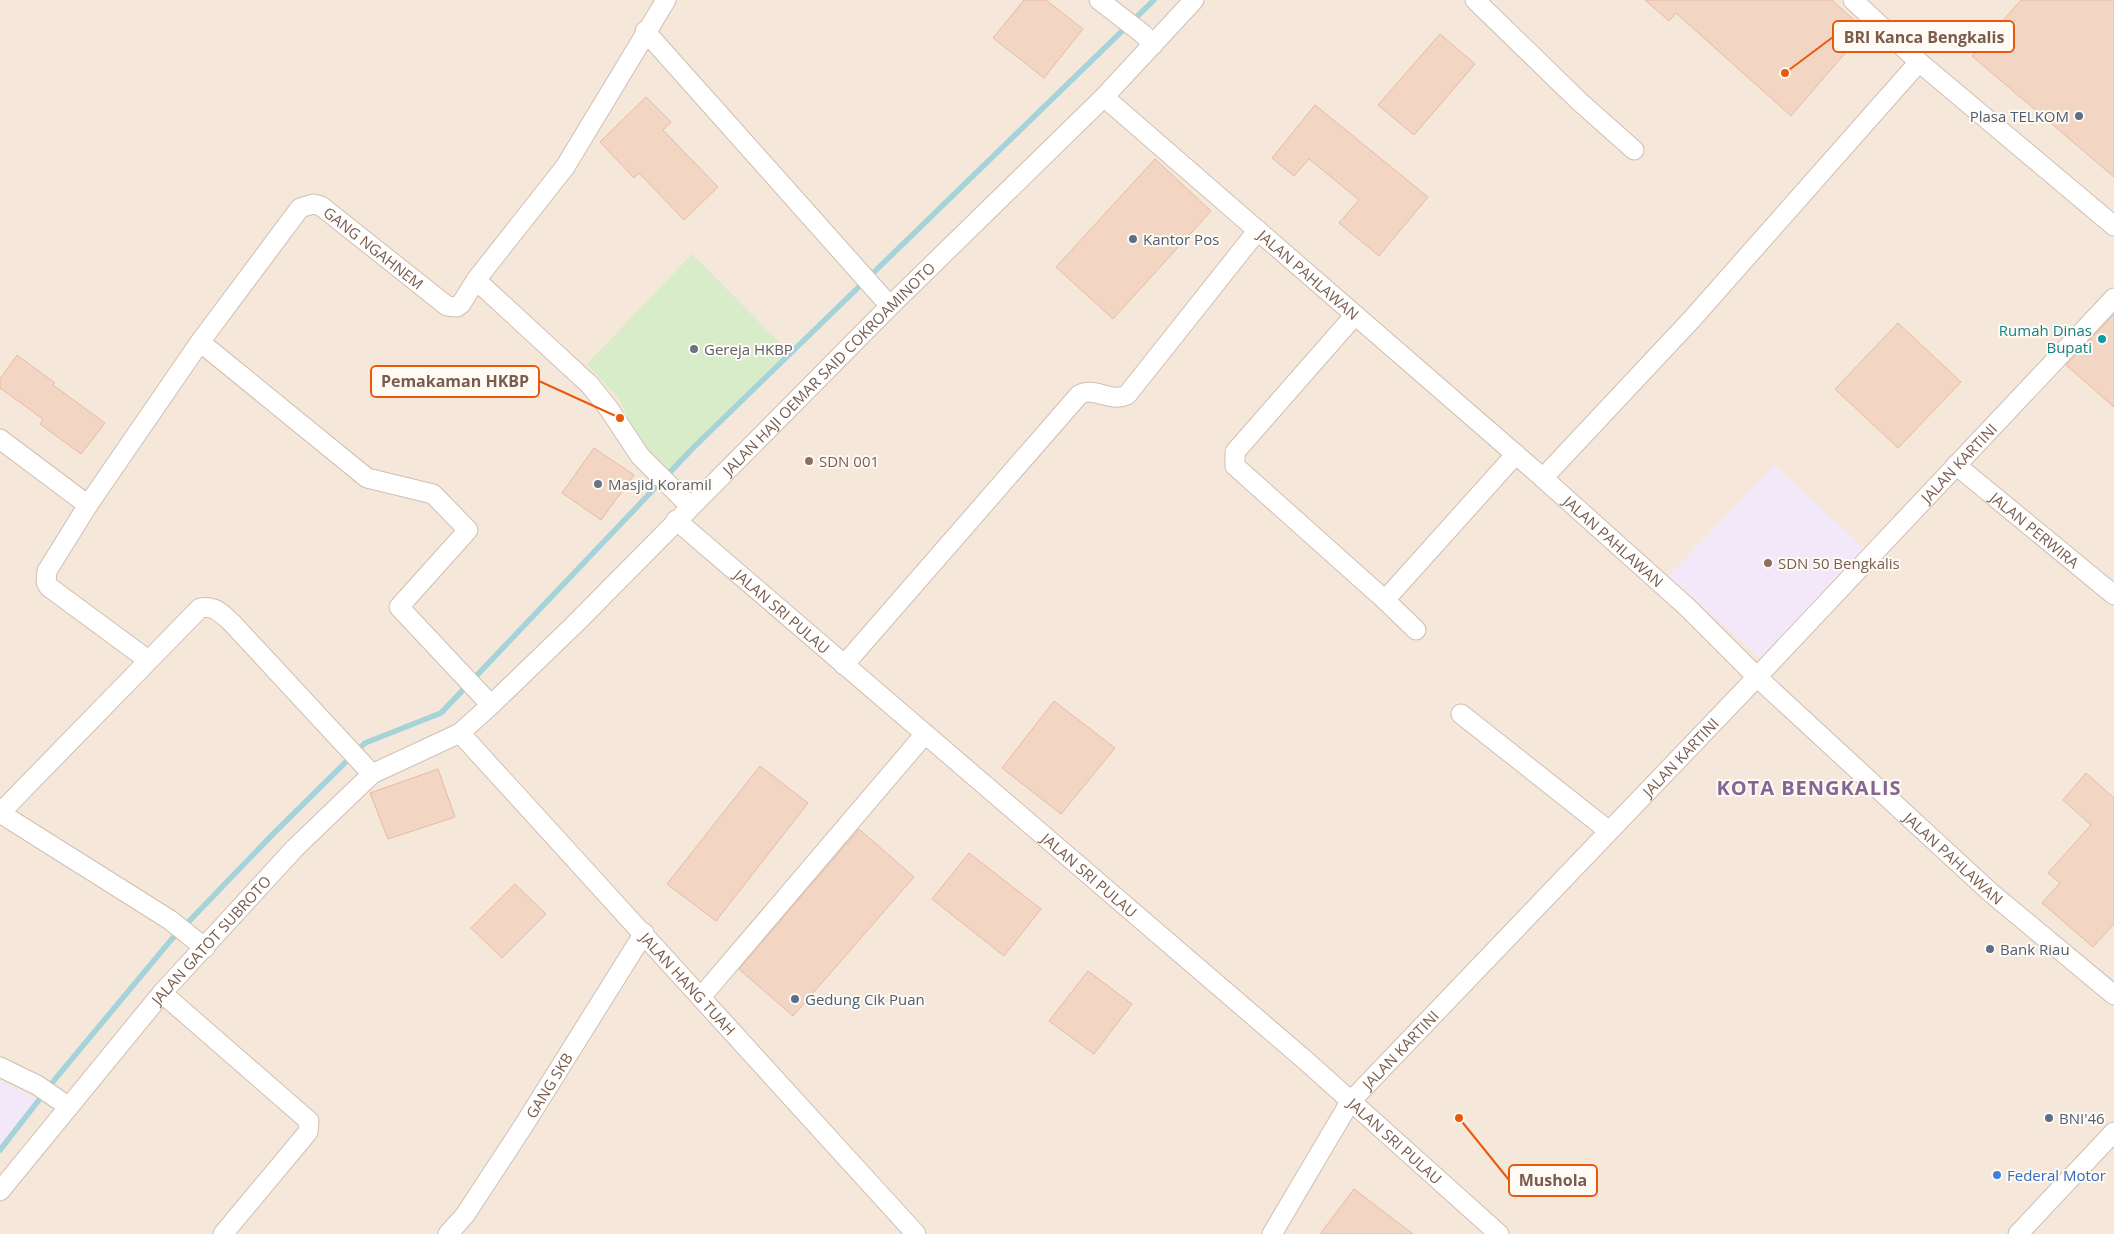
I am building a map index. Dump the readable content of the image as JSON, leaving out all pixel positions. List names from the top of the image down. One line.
{"streets":{"street":["GANG NGAHNEM","JALAN PAHLAWAN","JALAN HAJI OEMAR SAID COKROAMINOTO","JALAN KARTINI","JALAN PERWIRA","JALAN SRI PULAU","JALAN GATOT SUBROTO","JALAN HANG TUAH","GANG SKB"]},"crossings":[["JALAN PAHLAWAN","JALAN HAJI OEMAR SAID COKROAMINOTO"],["JALAN PAHLAWAN","JALAN KARTINI"],["JALAN HAJI OEMAR SAID COKROAMINOTO","JALAN SRI PULAU"],["JALAN HAJI OEMAR SAID COKROAMINOTO","JALAN GATOT SUBROTO"],["JALAN HAJI OEMAR SAID COKROAMINOTO","JALAN HANG TUAH"],["JALAN KARTINI","JALAN PERWIRA"],["JALAN KARTINI","JALAN SRI PULAU"],["JALAN GATOT SUBROTO","JALAN HANG TUAH"],["JALAN HANG TUAH","GANG SKB"]],"districts":["KOTA BENGKALIS"],"places":["BRI Kanca Bengkalis","Plasa TELKOM","Kantor Pos","Rumah Dinas Bupati","Gereja HKBP","Pemakaman HKBP","SDN 001","Masjid Koramil","SDN 50 Bengkalis","Bank Riau","Gedung Cik Puan","Mushola","BNI'46","Federal Motor"]}
